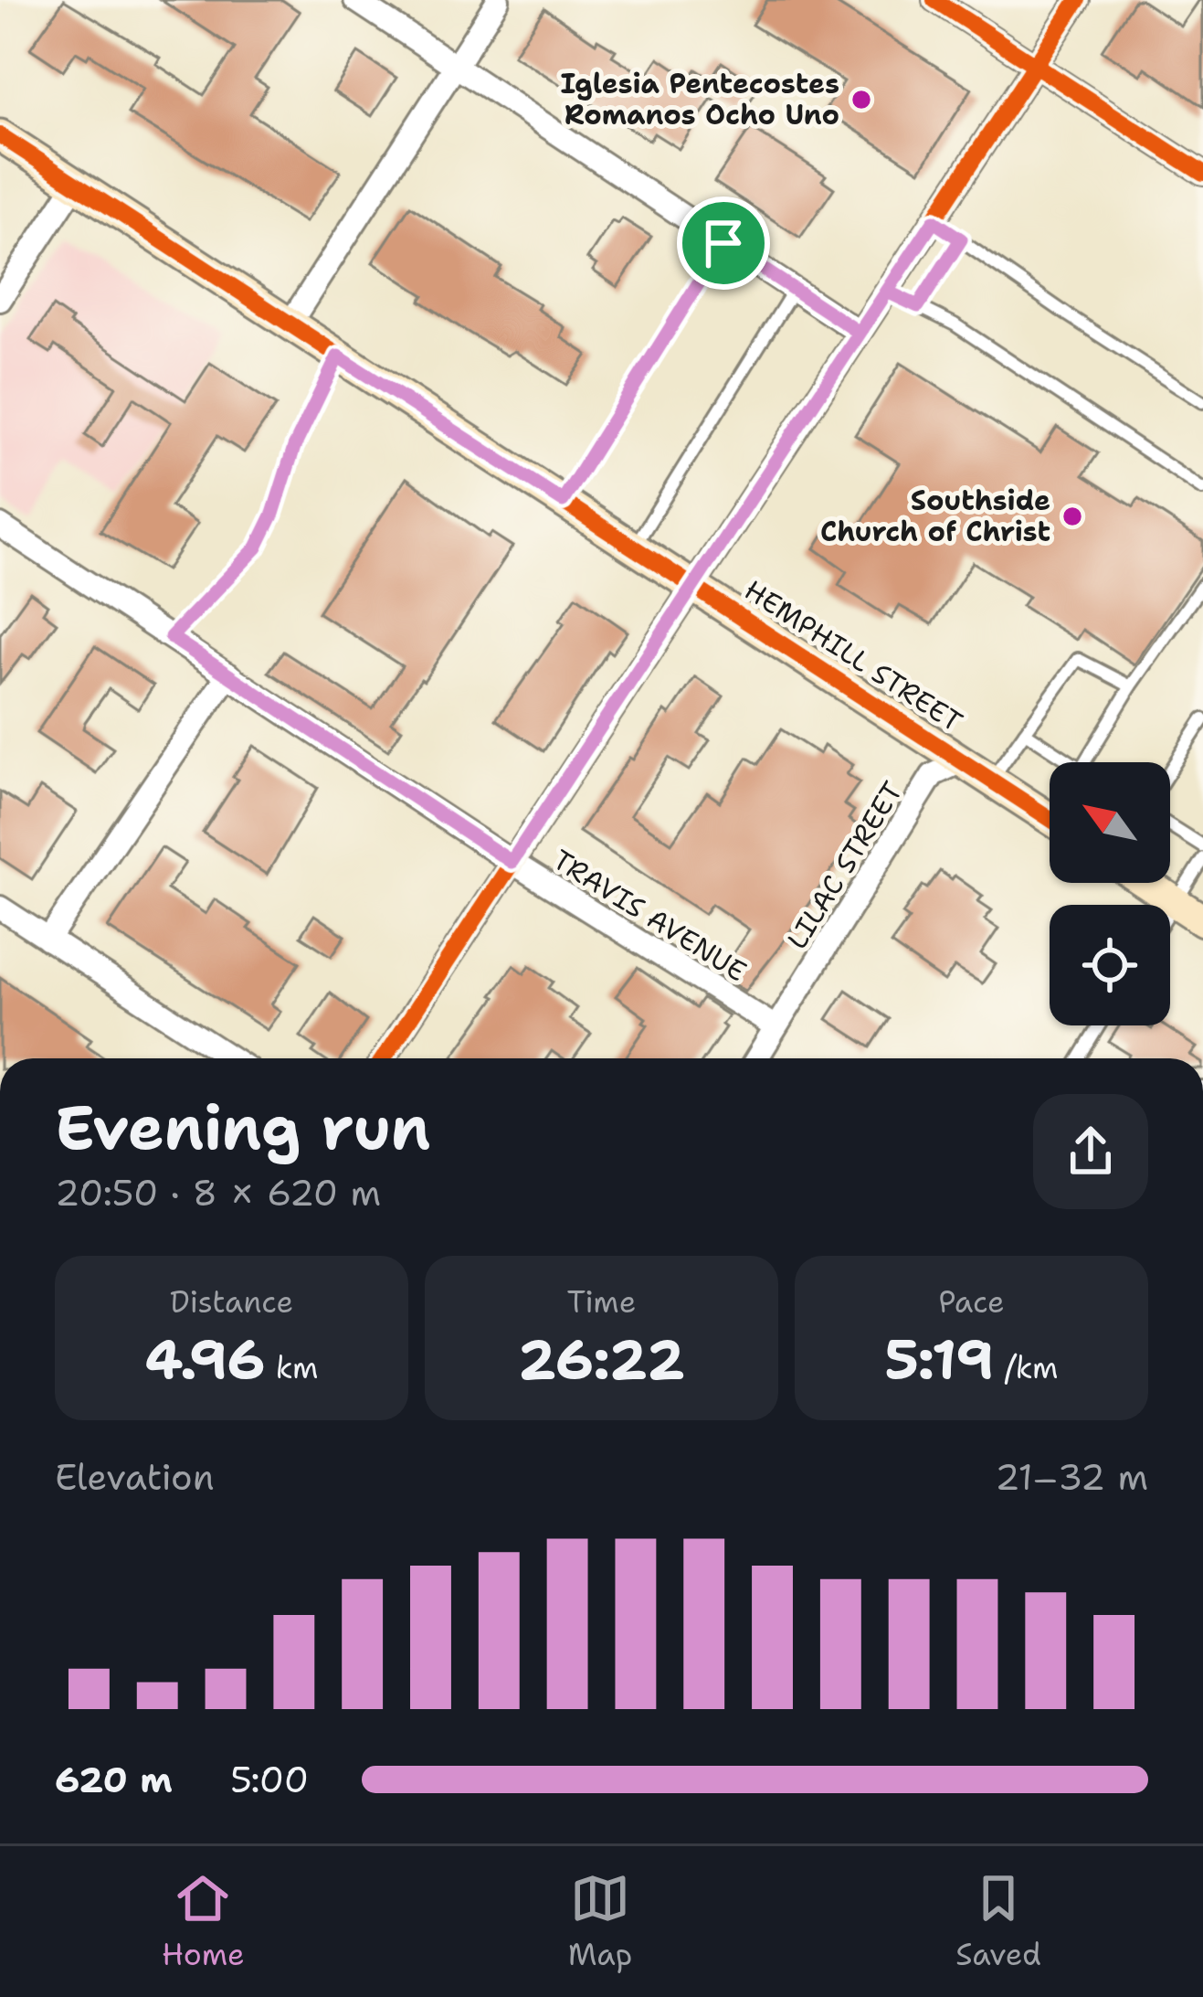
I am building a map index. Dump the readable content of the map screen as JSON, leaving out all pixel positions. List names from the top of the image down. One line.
{"streets":{"main road":["HEMPHILL STREET"],"street":["LILAC STREET","TRAVIS AVENUE"]},"crossings":[["HEMPHILL STREET","LILAC STREET"],["LILAC STREET","TRAVIS AVENUE"]],"places":["Iglesia Pentecostes Romanos Ocho Uno","Southside Church of Christ"],"north":"top left","page":{"heading":["Evening run","20:50 · 8 × 620 m"],"stats":[["Distance","4.96 km"],["Time","26:22"],["Pace","5:19 /km"]],"chart":["Elevation","21–32 m"],"list":[{"name":"620 m","note":"5:00"}],"tabs":["Home","Map","Saved"]}}
